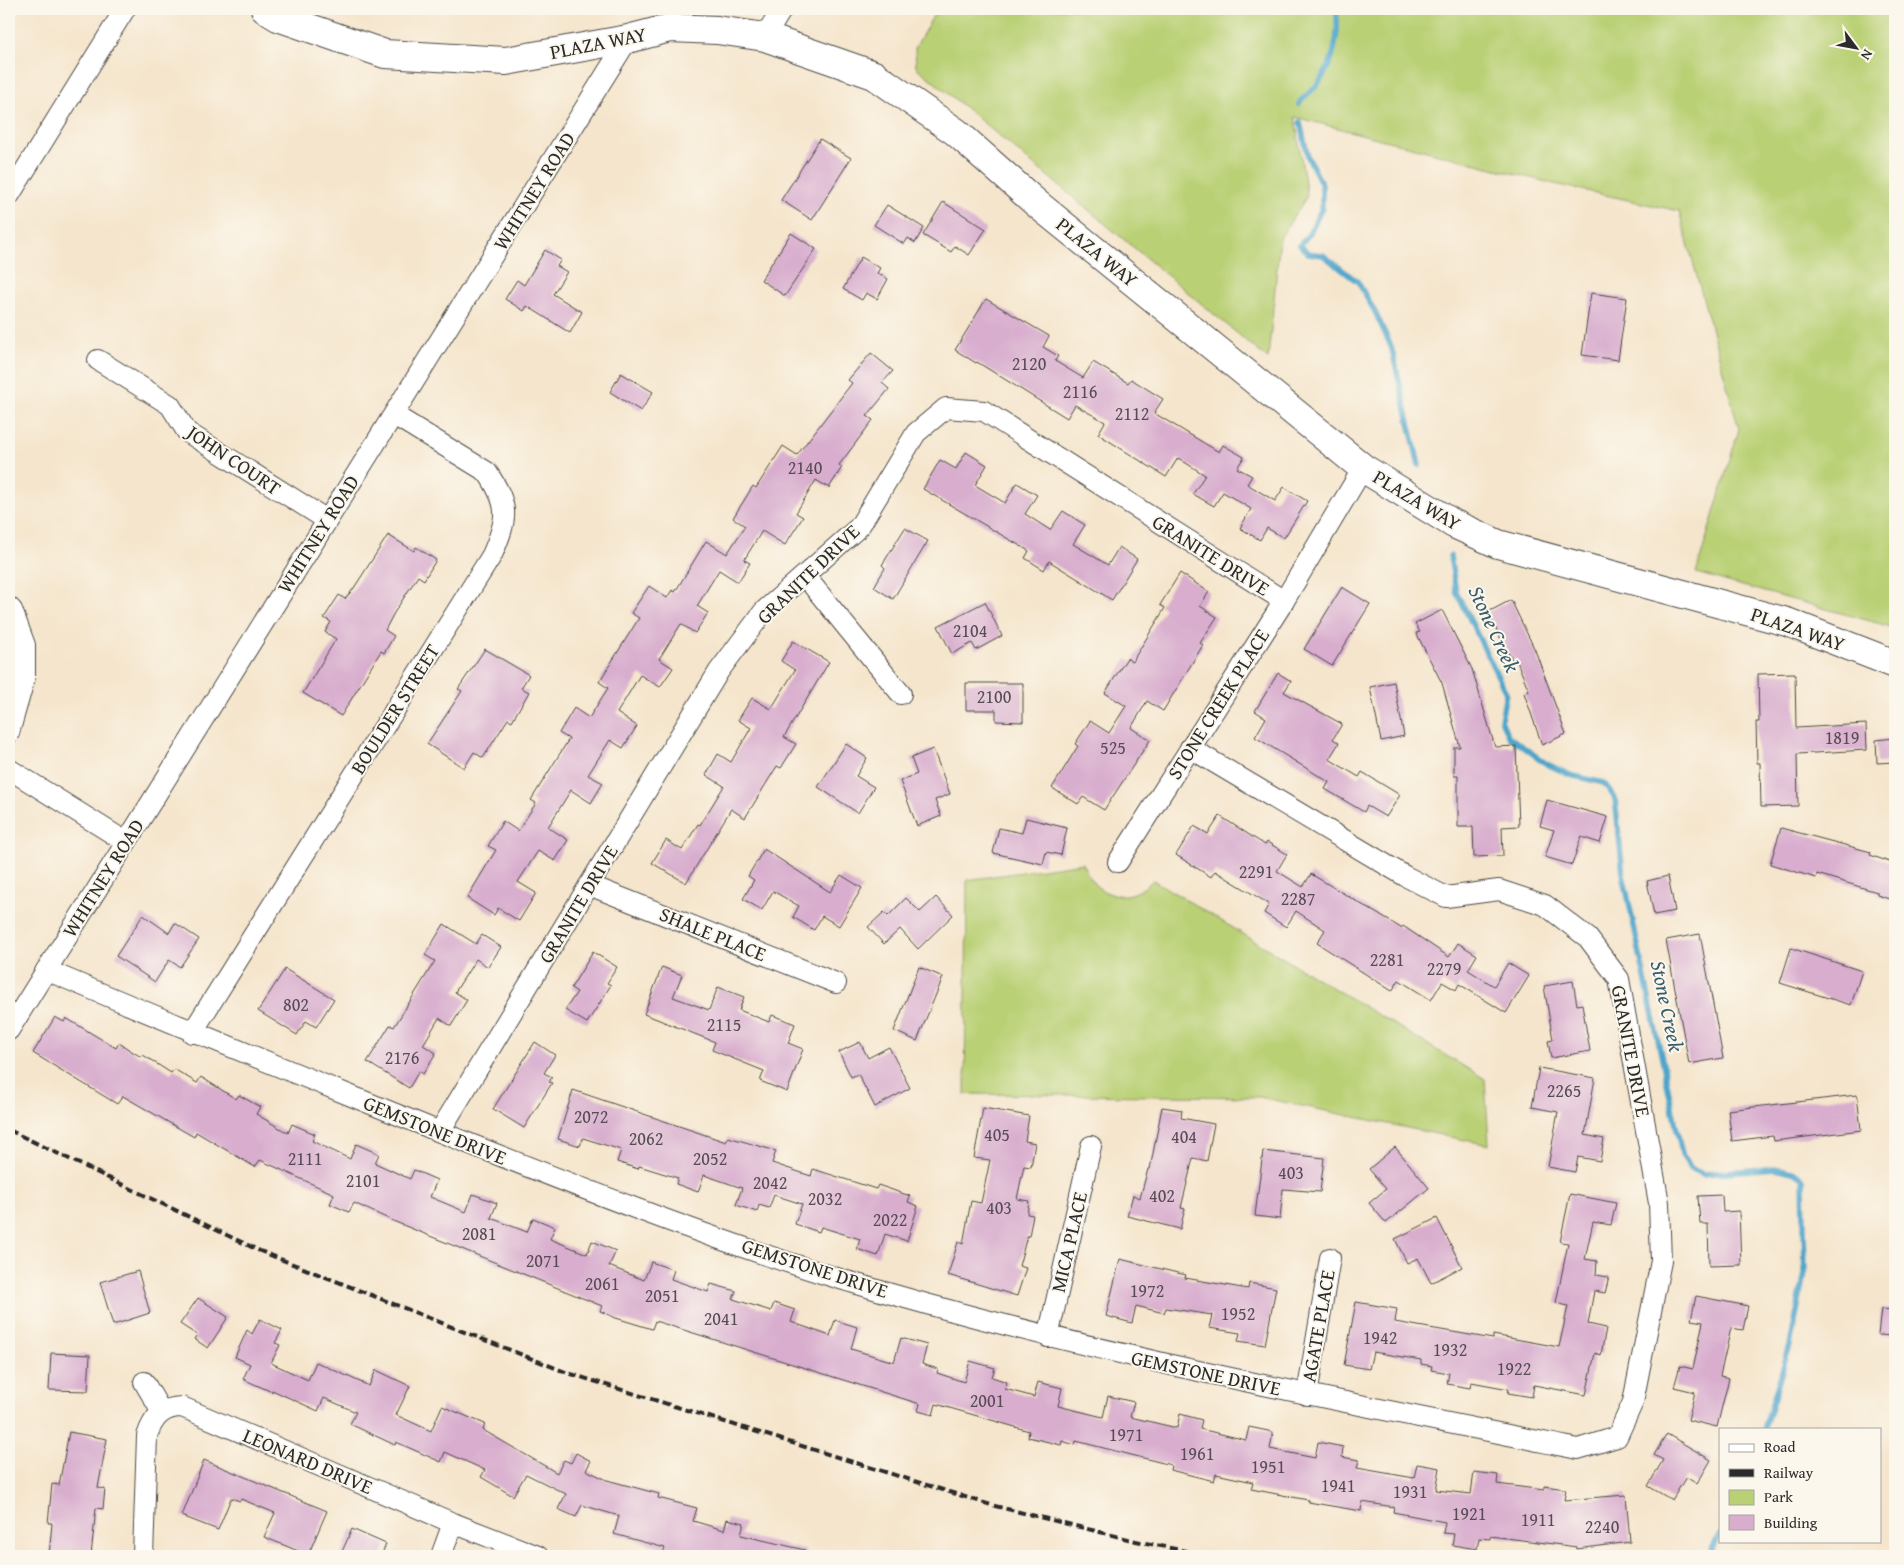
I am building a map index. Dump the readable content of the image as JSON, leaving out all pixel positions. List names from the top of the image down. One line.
{"streets":{"main road":["PLAZA WAY"],"street":["WHITNEY ROAD","JOHN COURT","GRANITE DRIVE","STONE CREEK PLACE","BOULDER STREET","SHALE PLACE","GEMSTONE DRIVE","MICA PLACE","AGATE PLACE","LEONARD DRIVE"]},"crossings":[["PLAZA WAY","WHITNEY ROAD"],["PLAZA WAY","STONE CREEK PLACE"],["WHITNEY ROAD","JOHN COURT"],["WHITNEY ROAD","BOULDER STREET"],["WHITNEY ROAD","GEMSTONE DRIVE"],["GRANITE DRIVE","STONE CREEK PLACE"],["GRANITE DRIVE","SHALE PLACE"],["GRANITE DRIVE","GEMSTONE DRIVE"],["BOULDER STREET","GEMSTONE DRIVE"],["GEMSTONE DRIVE","MICA PLACE"],["GEMSTONE DRIVE","AGATE PLACE"]],"water":["Stone Creek"],"house_numbers":["2120","2116","2112","2140","2104","2100","1819","525","2291","2287","2281","2279","802","2115","2176","2265","2072","405","404","2062","2111","2052","403","2101","2042","402","2032","403","2022","2081","2071","2061","1972","2051","1952","2041","1942","1932","1922","2001","1971","1961","1951","1941","1931","1921","1911","2240"],"legend":["Road","Railway","Park","Building"],"north":"bottom right"}
